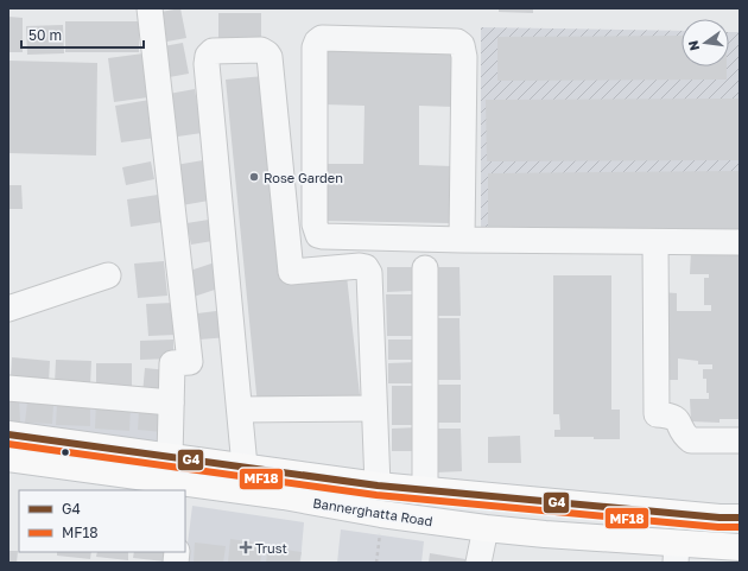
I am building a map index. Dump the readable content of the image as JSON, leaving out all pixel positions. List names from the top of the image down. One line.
{"streets":{"main road":["Bannerghatta Road"]},"places":{"other":["Rose Garden"],"health":["Trust"]},"lines":["transit line G4","transit line MF18"],"legend":["G4","MF18"],"scale_bar":"50 m","north":"left"}
